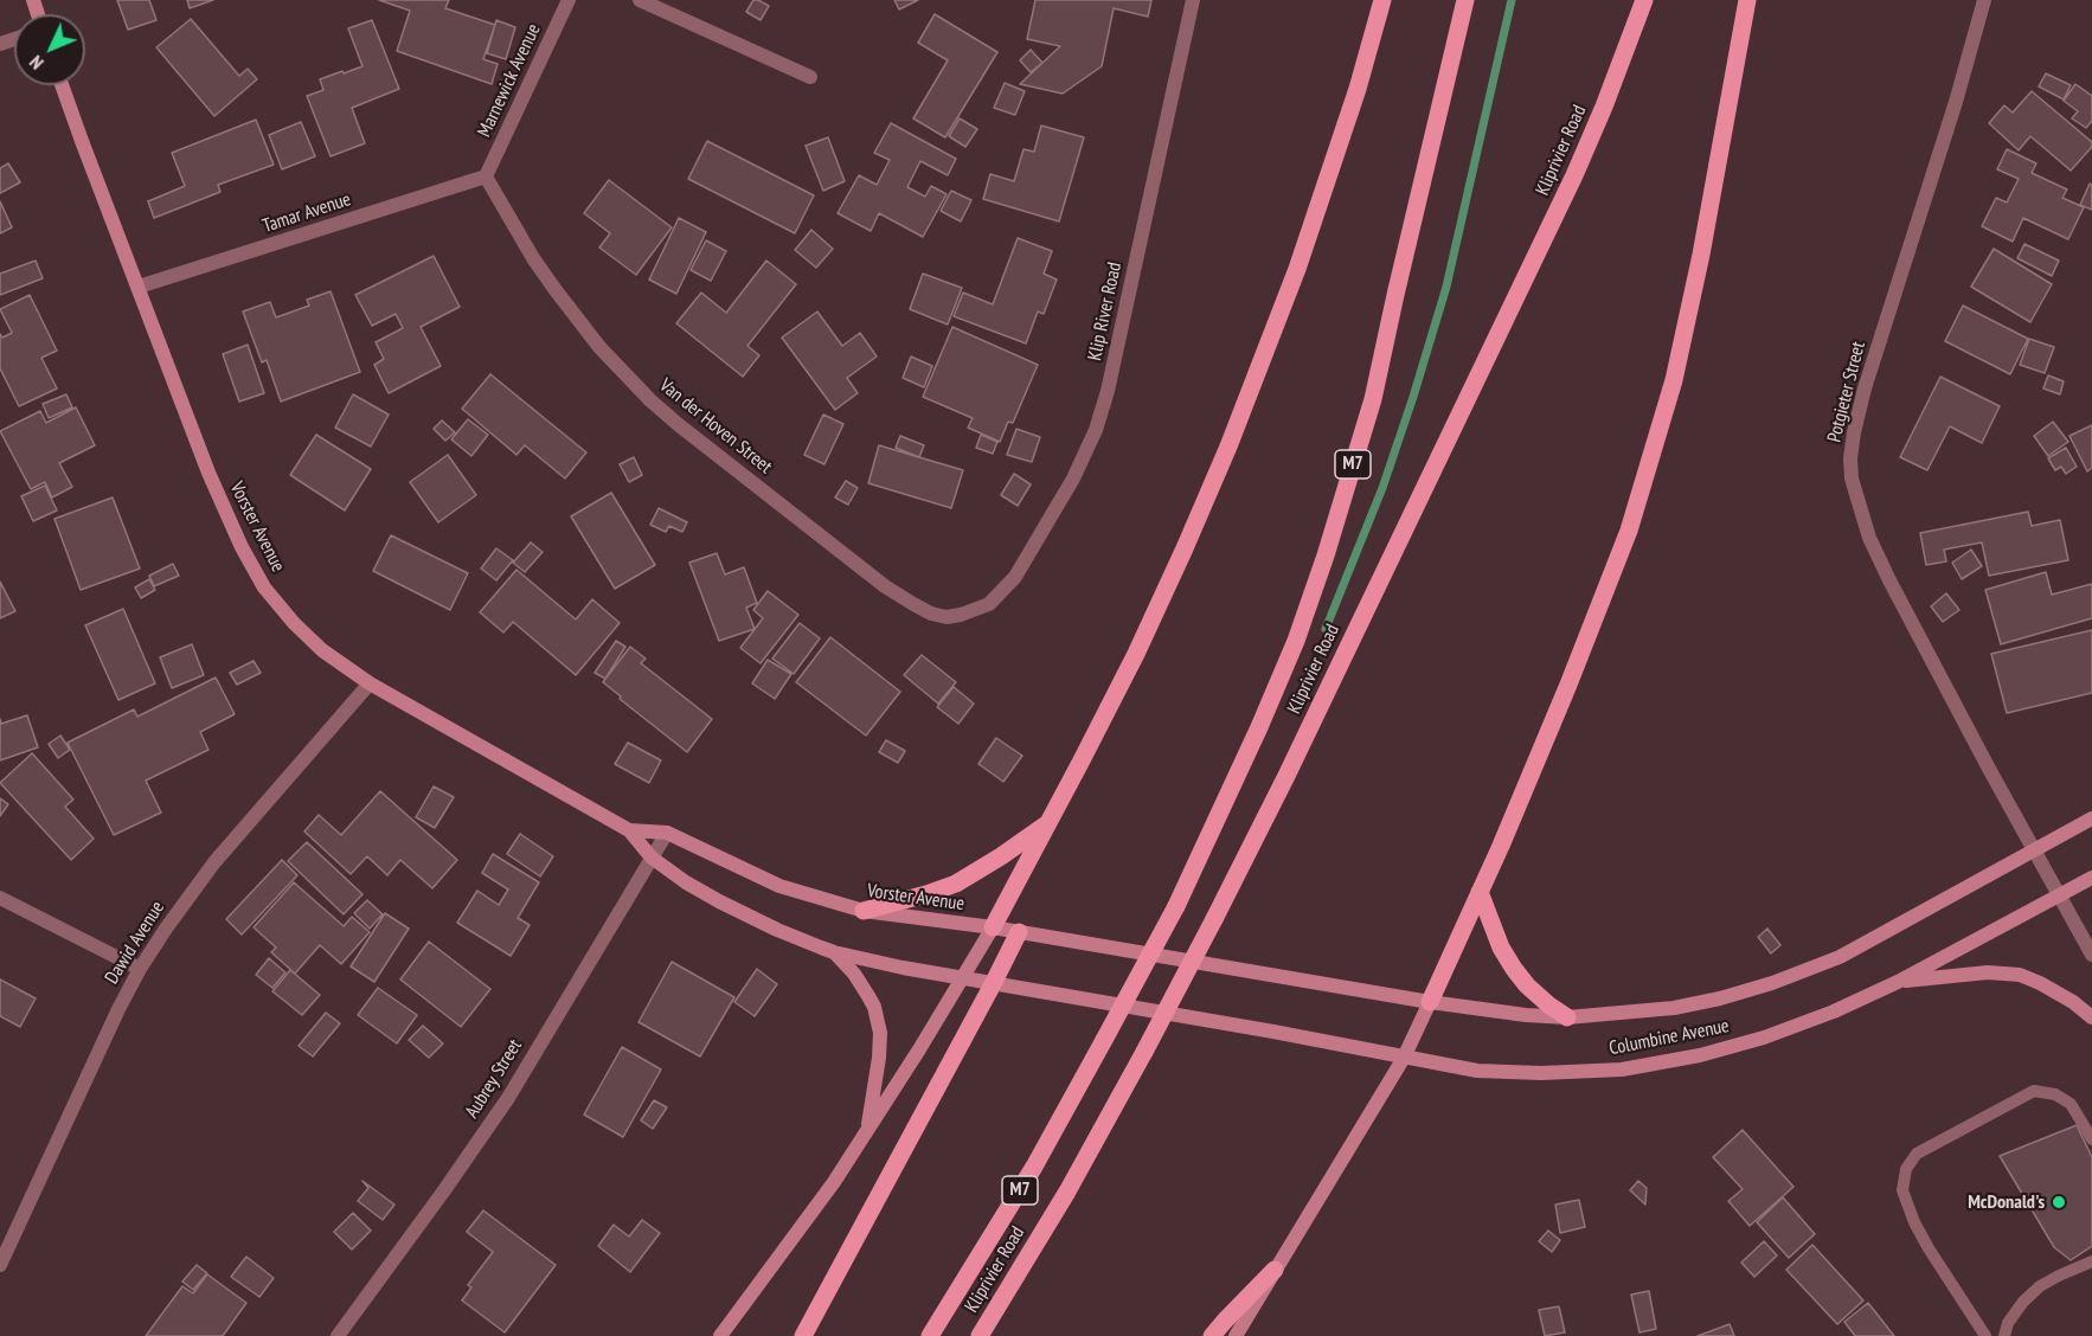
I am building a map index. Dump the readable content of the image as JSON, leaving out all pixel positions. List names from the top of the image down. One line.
{"streets":{"main road":["Kliprivier Road","M7","Vorster Avenue","Columbine Avenue"],"street":["Marnewick Avenue","Tamar Avenue","Klip River Road","Potgieter Street","Van der Hoven Street","Dawid Avenue","Aubrey Street"]},"crossings":[["Marnewick Avenue","Tamar Avenue"],["Marnewick Avenue","Van der Hoven Street"],["Tamar Avenue","Van der Hoven Street"],["Tamar Avenue","Vorster Avenue"],["Klip River Road","Van der Hoven Street"],["Potgieter Street","Columbine Avenue"],["Vorster Avenue","Dawid Avenue"],["Vorster Avenue","Columbine Avenue"],["Vorster Avenue","Aubrey Street"]],"places":["McDonald's"],"north":"bottom left"}
